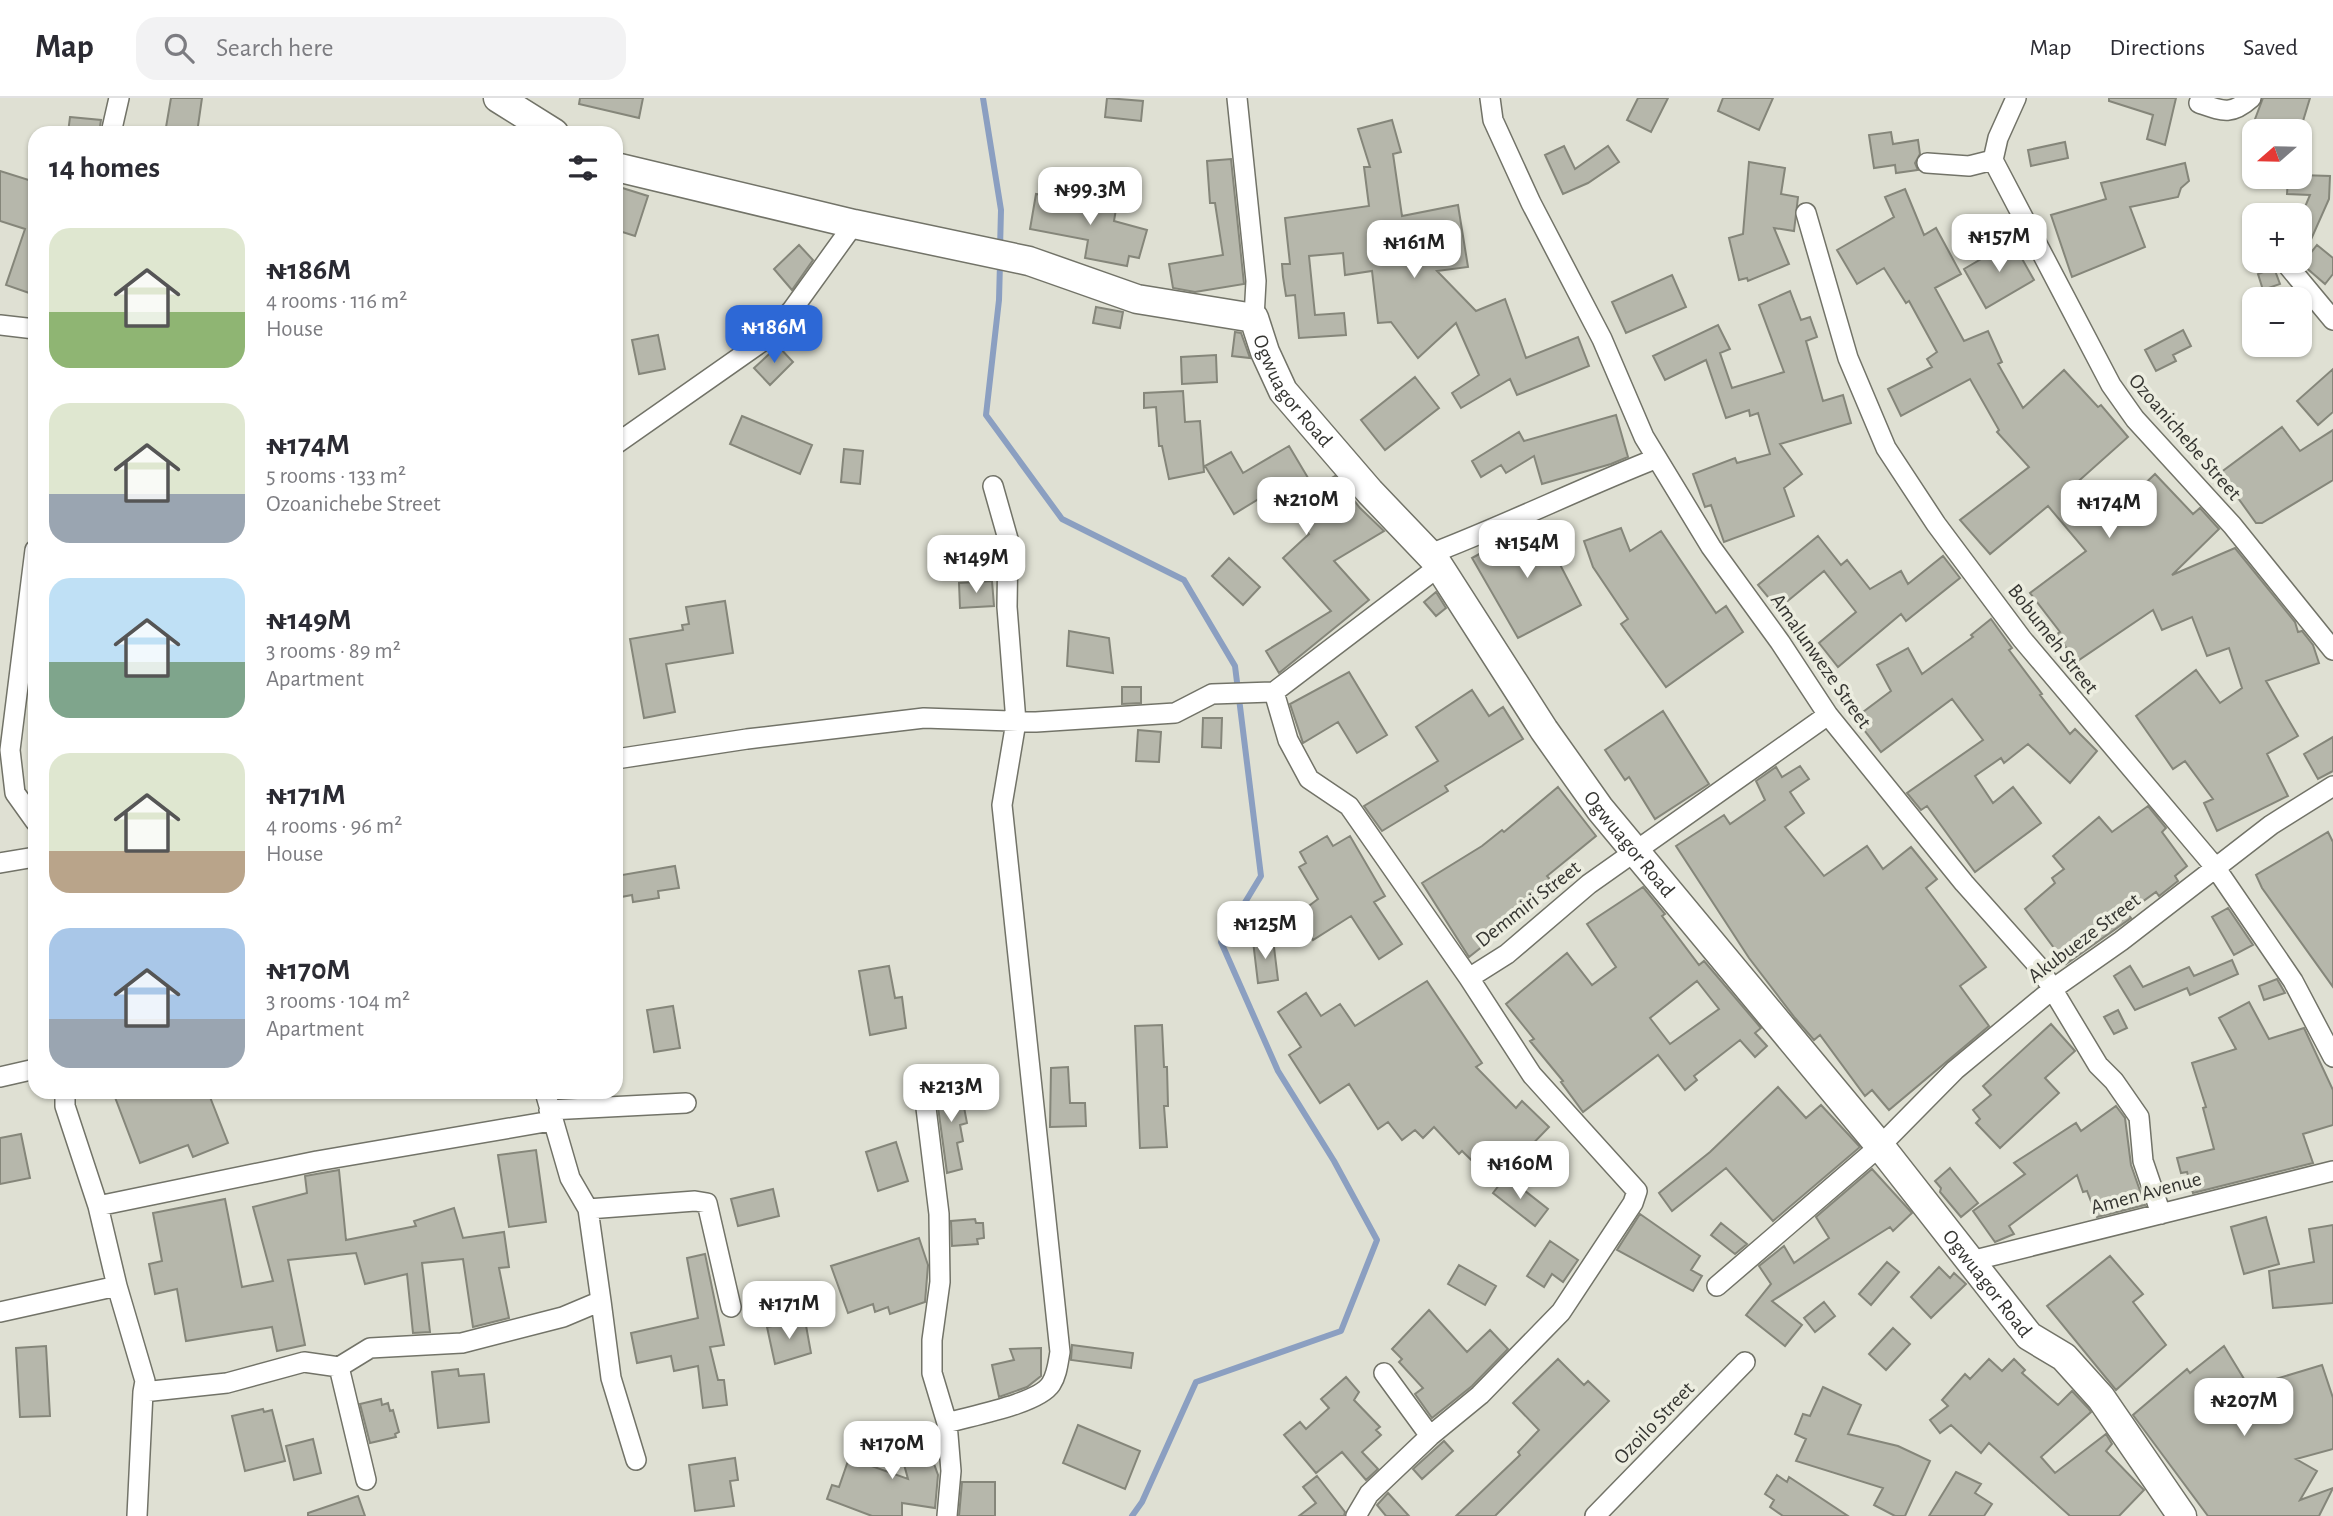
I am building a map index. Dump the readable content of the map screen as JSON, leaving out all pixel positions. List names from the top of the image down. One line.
{"streets":{"street":["Ogwuagor Road","Ozoanichebe Street","Bobumeh Street","Amalunweze Street","Demmiri Street","Akubueze Street","Amen Avenue","Ozoilo Street"]},"crossings":[["Ogwuagor Road","Demmiri Street"],["Ogwuagor Road","Akubueze Street"],["Ogwuagor Road","Amen Avenue"],["Bobumeh Street","Akubueze Street"],["Amalunweze Street","Demmiri Street"],["Amalunweze Street","Akubueze Street"],["Amalunweze Street","Amen Avenue"]],"north":"left","page":{"header":"Map","search":"Search here","nav":["Map","Directions","Saved"],"map_buttons":["+","−"],"heading":"14 homes","price":["₦99.3M","₦157M","₦161M","₦186M","₦210M","₦174M","₦154M","₦149M","₦125M","₦213M","₦160M","₦171M","₦207M","₦170M"],"list":[{"name":"₦186M","note":"4 rooms · 116 m² · House"},{"name":"₦174M","note":"5 rooms · 133 m² · Ozoanichebe Street"},{"name":"₦149M","note":"3 rooms · 89 m² · Apartment"},{"name":"₦171M","note":"4 rooms · 96 m² · House"},{"name":"₦170M","note":"3 rooms · 104 m² · Apartment"}]}}
